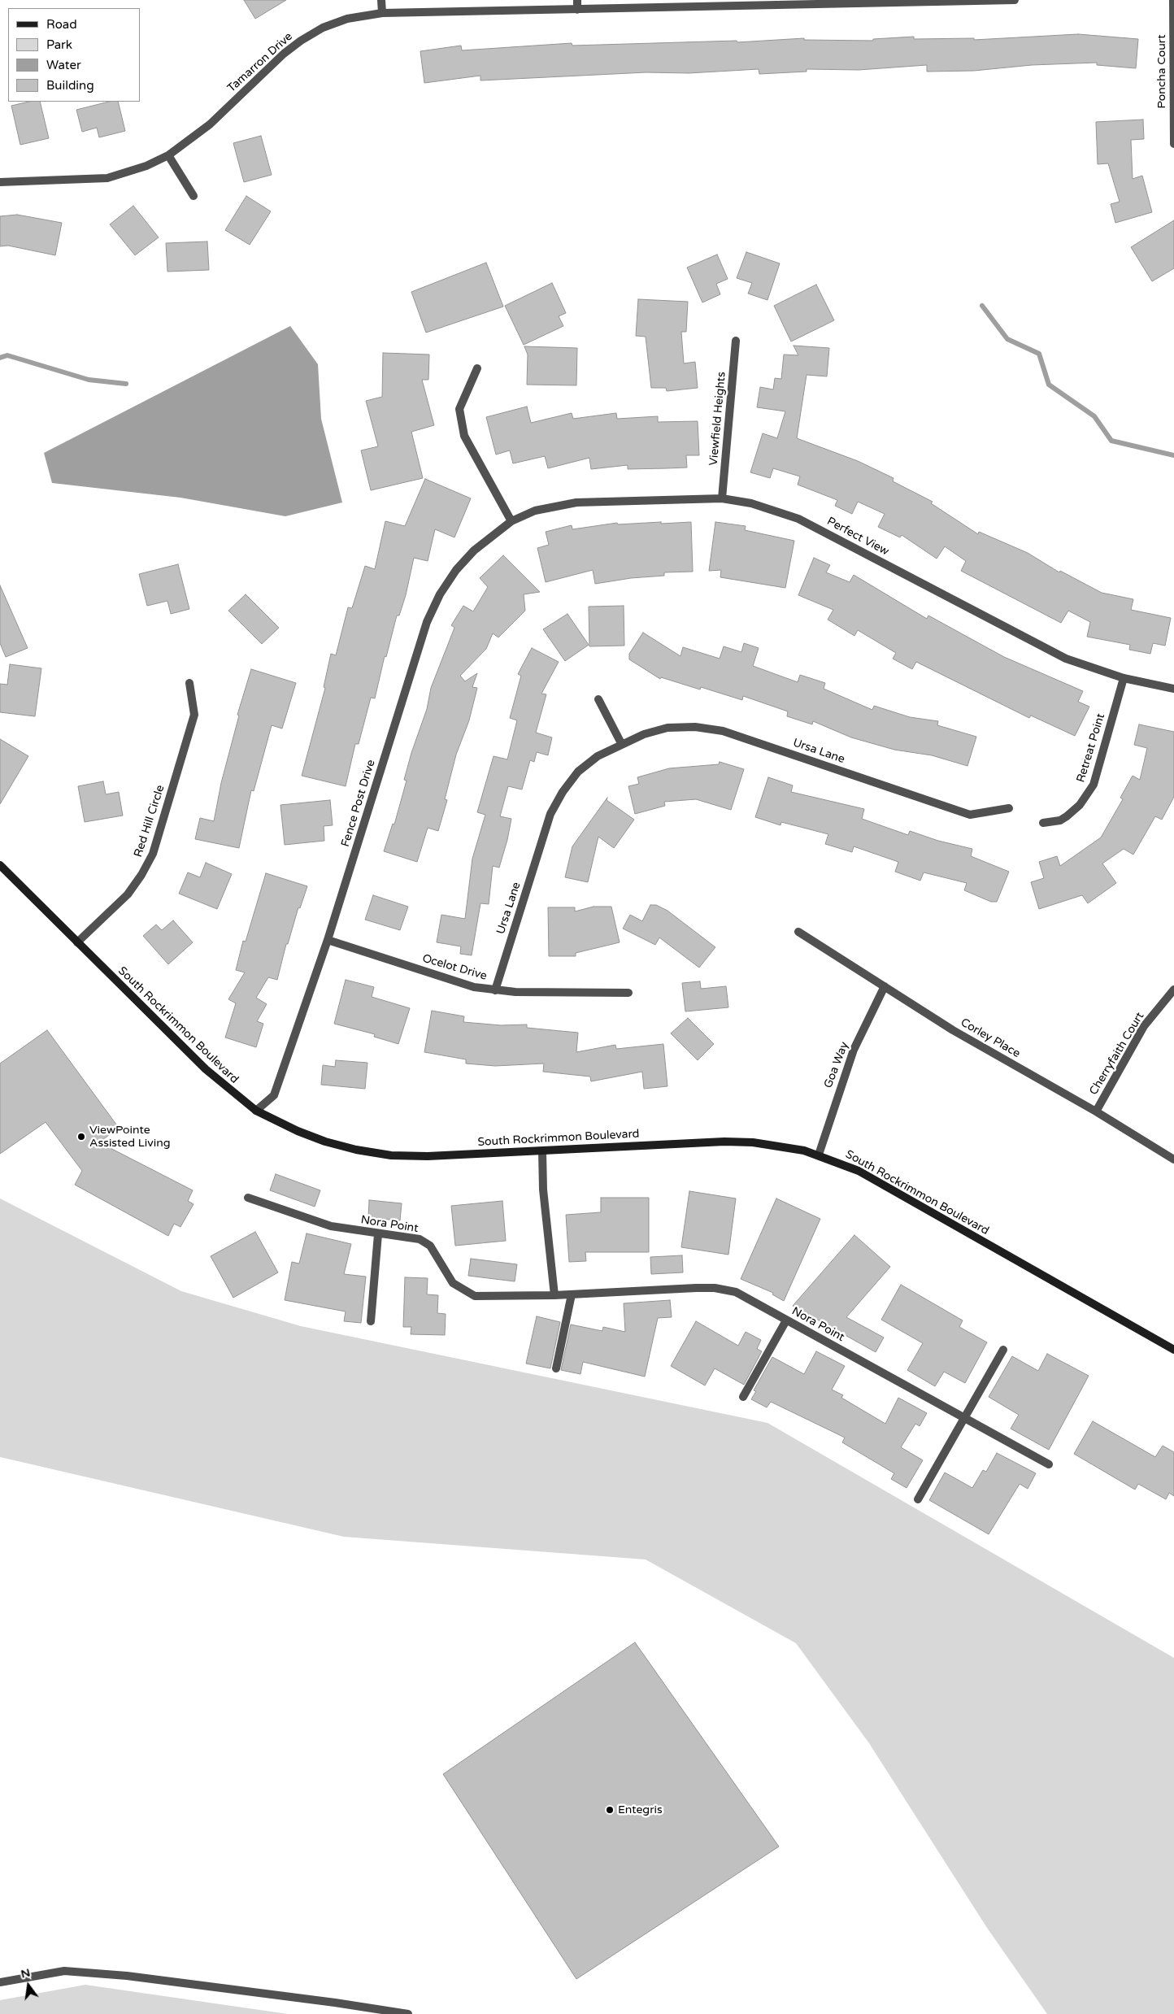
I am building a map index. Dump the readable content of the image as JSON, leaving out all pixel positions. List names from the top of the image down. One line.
{"streets":{"main road":["South Rockrimmon Boulevard"],"street":["Tamarron Drive","Poncha Court","Viewfield Heights","Perfect View","Retreat Point","Ursa Lane","Fence Post Drive","Red Hill Circle","Ocelot Drive","Corley Place","Cherryfaith Court","Goa Way","Nora Point"]},"crossings":[["Viewfield Heights","Perfect View"],["Perfect View","Retreat Point"],["Perfect View","Fence Post Drive"],["Ursa Lane","Ocelot Drive"],["Fence Post Drive","Ocelot Drive"],["Fence Post Drive","South Rockrimmon Boulevard"],["Red Hill Circle","South Rockrimmon Boulevard"],["South Rockrimmon Boulevard","Goa Way"],["Corley Place","Cherryfaith Court"],["Corley Place","Goa Way"]],"places":["ViewPointe Assisted Living","Entegris"],"legend":["Road","Park","Water","Building"],"north":"top"}
